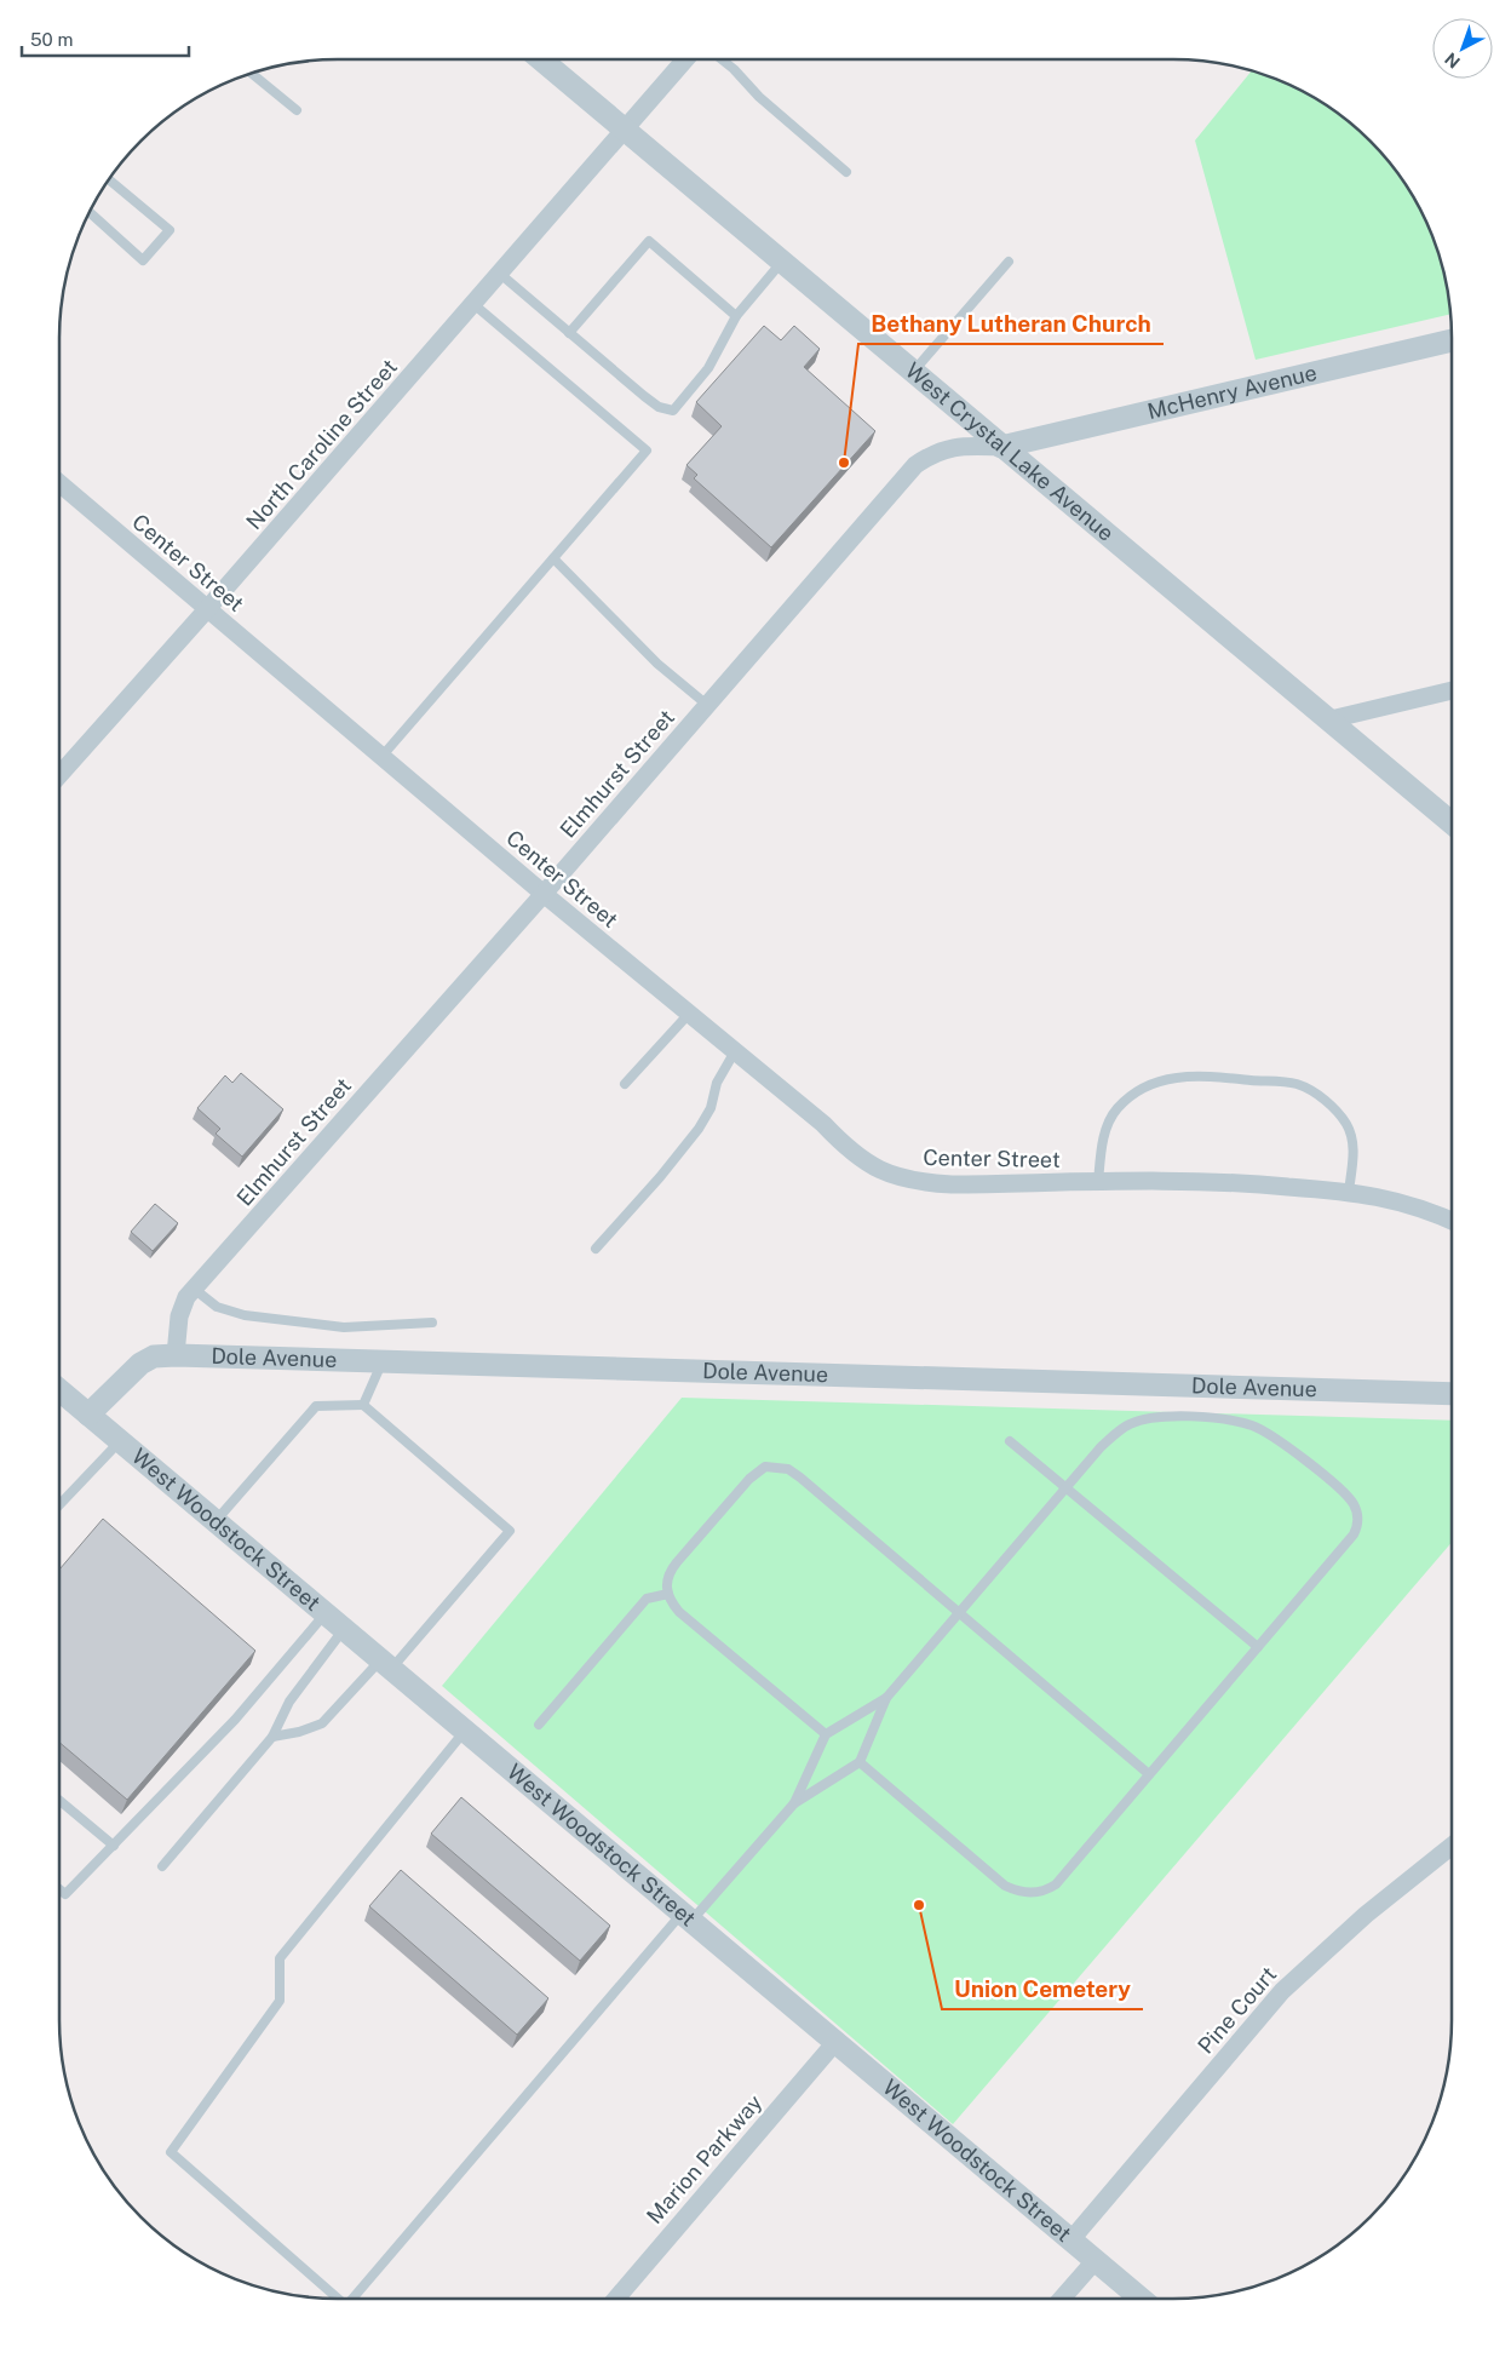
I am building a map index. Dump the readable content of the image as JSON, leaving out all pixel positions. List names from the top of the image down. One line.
{"streets":{"street":["McHenry Avenue","North Caroline Street","West Crystal Lake Avenue","Center Street","Elmhurst Street","Dole Avenue","West Woodstock Street","Pine Court","Marion Parkway"]},"crossings":[["McHenry Avenue","West Crystal Lake Avenue"],["McHenry Avenue","Elmhurst Street"],["North Caroline Street","West Crystal Lake Avenue"],["North Caroline Street","Center Street"],["West Crystal Lake Avenue","Elmhurst Street"],["Center Street","Elmhurst Street"],["Elmhurst Street","Dole Avenue"],["Dole Avenue","West Woodstock Street"],["West Woodstock Street","Pine Court"],["West Woodstock Street","Marion Parkway"]],"places":["Bethany Lutheran Church","Union Cemetery"],"scale_bar":"50 m","north":"bottom left"}
